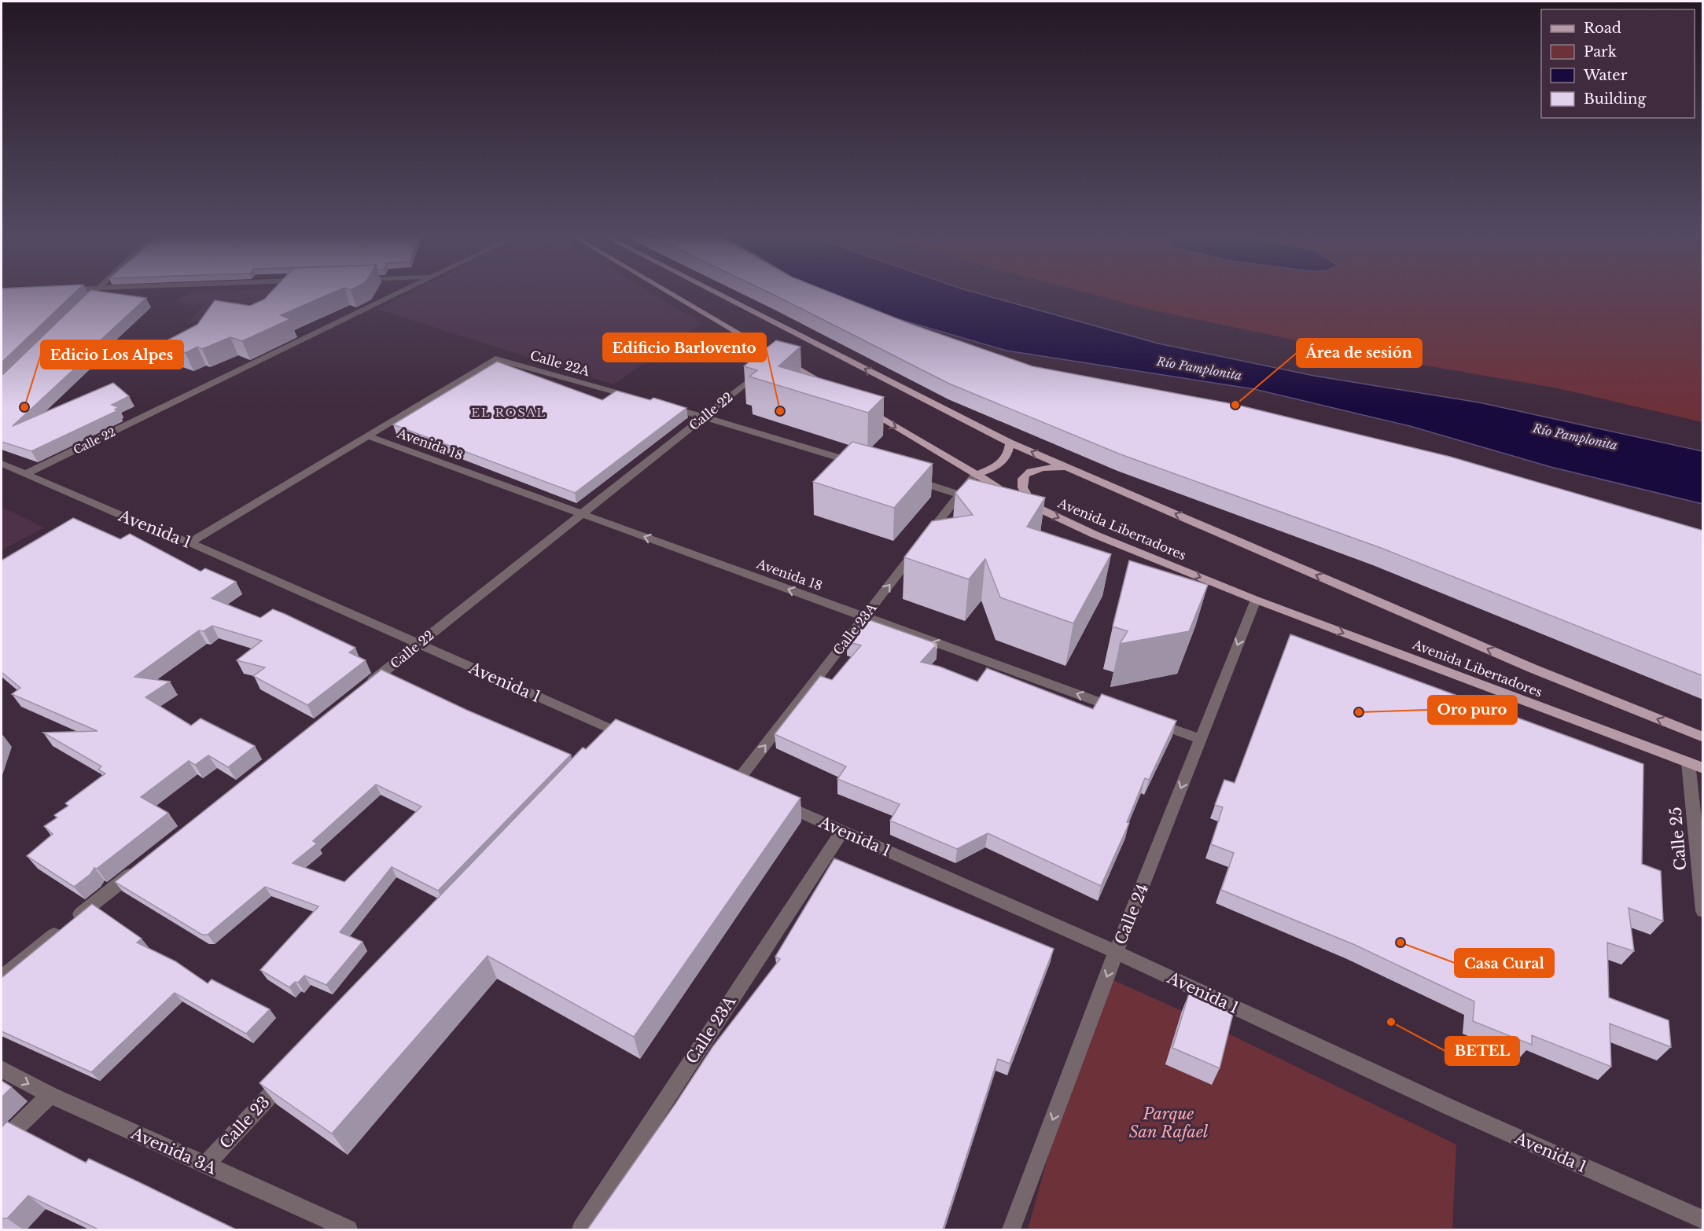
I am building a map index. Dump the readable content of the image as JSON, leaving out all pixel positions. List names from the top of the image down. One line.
{"streets":{"main road":["Avenida Libertadores"],"street":["Calle 22A","Calle 22","Avenida 18","Avenida 1","Calle 23A","Calle 25","Calle 24","Calle 23","Avenida 3A"]},"crossings":[["Calle 22A","Avenida 18"],["Calle 22A","Avenida 1"],["Calle 22","Avenida 18"],["Calle 22","Avenida 1"],["Avenida 18","Calle 23A"],["Avenida 1","Calle 23A"],["Avenida 1","Calle 24"],["Avenida Libertadores","Calle 23A"],["Avenida Libertadores","Calle 25"],["Avenida Libertadores","Calle 24"],["Calle 23","Avenida 3A"]],"one_way":["Avenida 18","Calle 23A","Calle 24"],"districts":["EL ROSAL"],"water":["Río Pamplonita"],"parks":["Parque San Rafael"],"places":["Área de sesión","Edicio Los Alpes","Edificio Barlovento","Oro puro","Casa Cural","BETEL"],"legend":["Road","Park","Water","Building"]}
